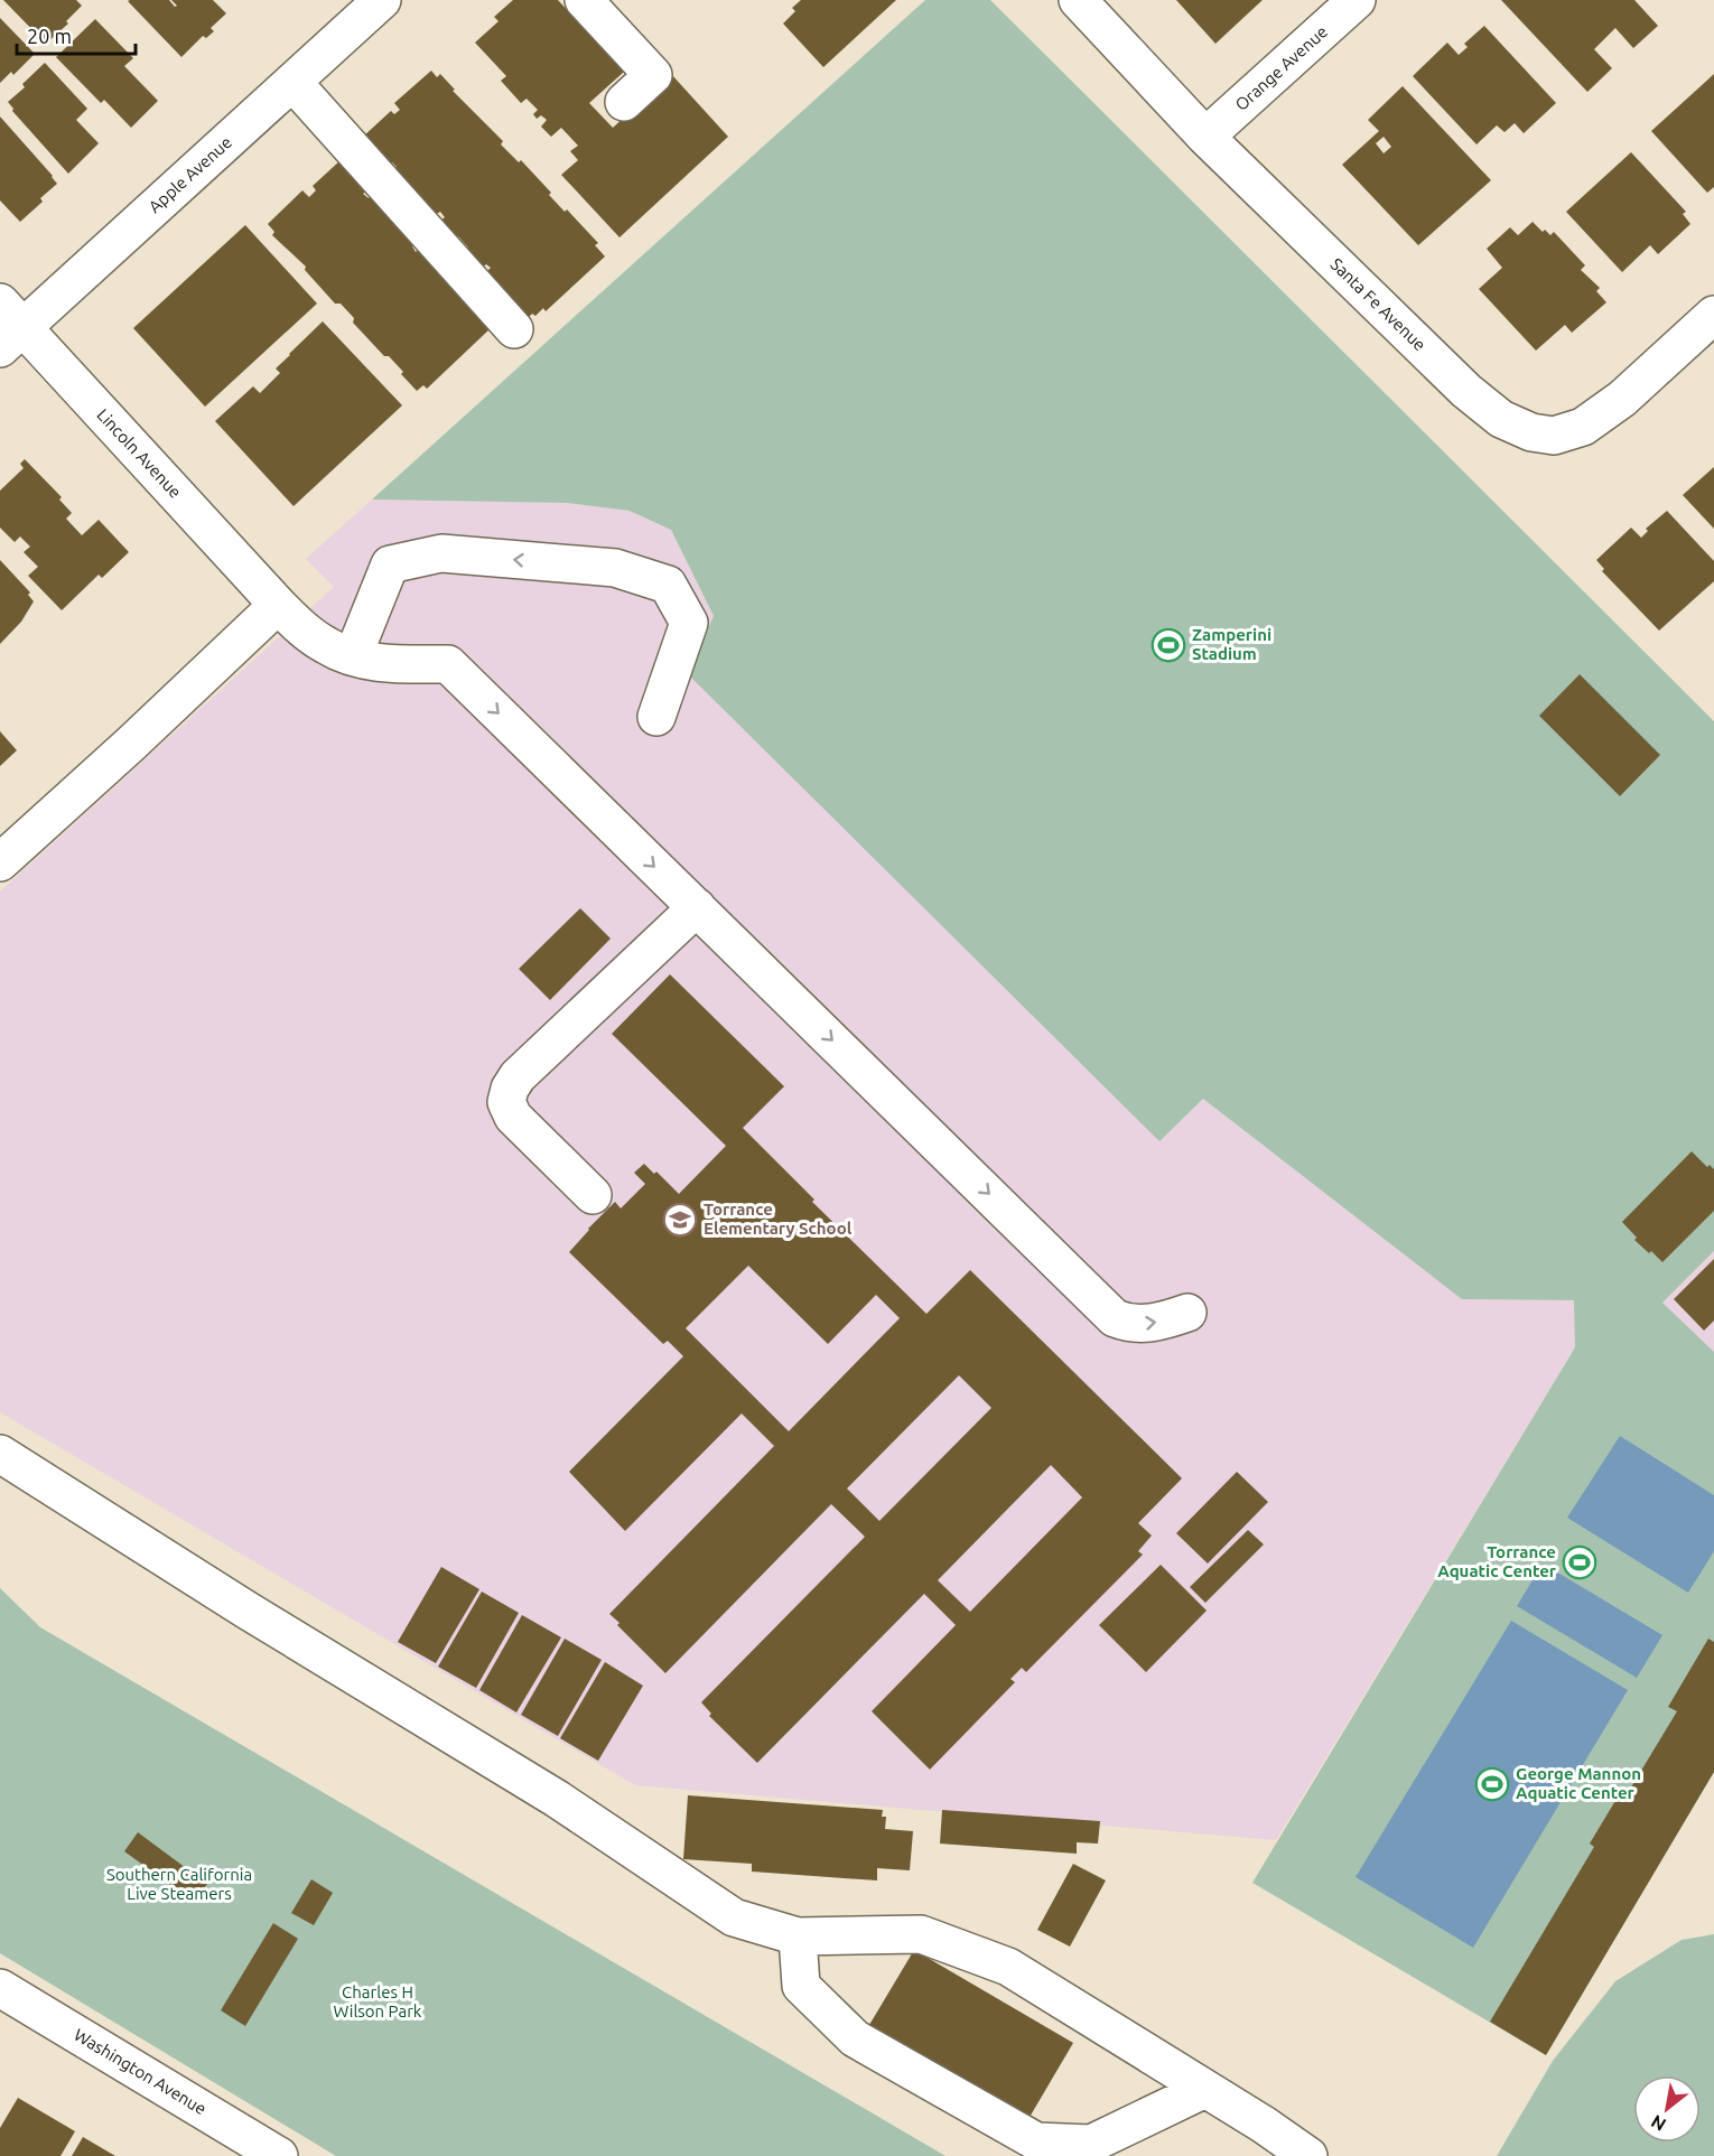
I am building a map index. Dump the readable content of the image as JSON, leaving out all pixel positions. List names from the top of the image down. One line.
{"streets":{"street":["Orange Avenue","Apple Avenue","Santa Fe Avenue","Lincoln Avenue","Washington Avenue"]},"crossings":[["Orange Avenue","Santa Fe Avenue"],["Apple Avenue","Lincoln Avenue"]],"one_way":["Lincoln Avenue"],"parks":["Southern California Live Steamers","Charles H Wilson Park"],"places":{"sports":["Zamperini Stadium","Torrance Aquatic Center","George Mannon Aquatic Center"],"school or university":["Torrance Elementary School"]},"scale_bar":"20 m","north":"bottom left"}
